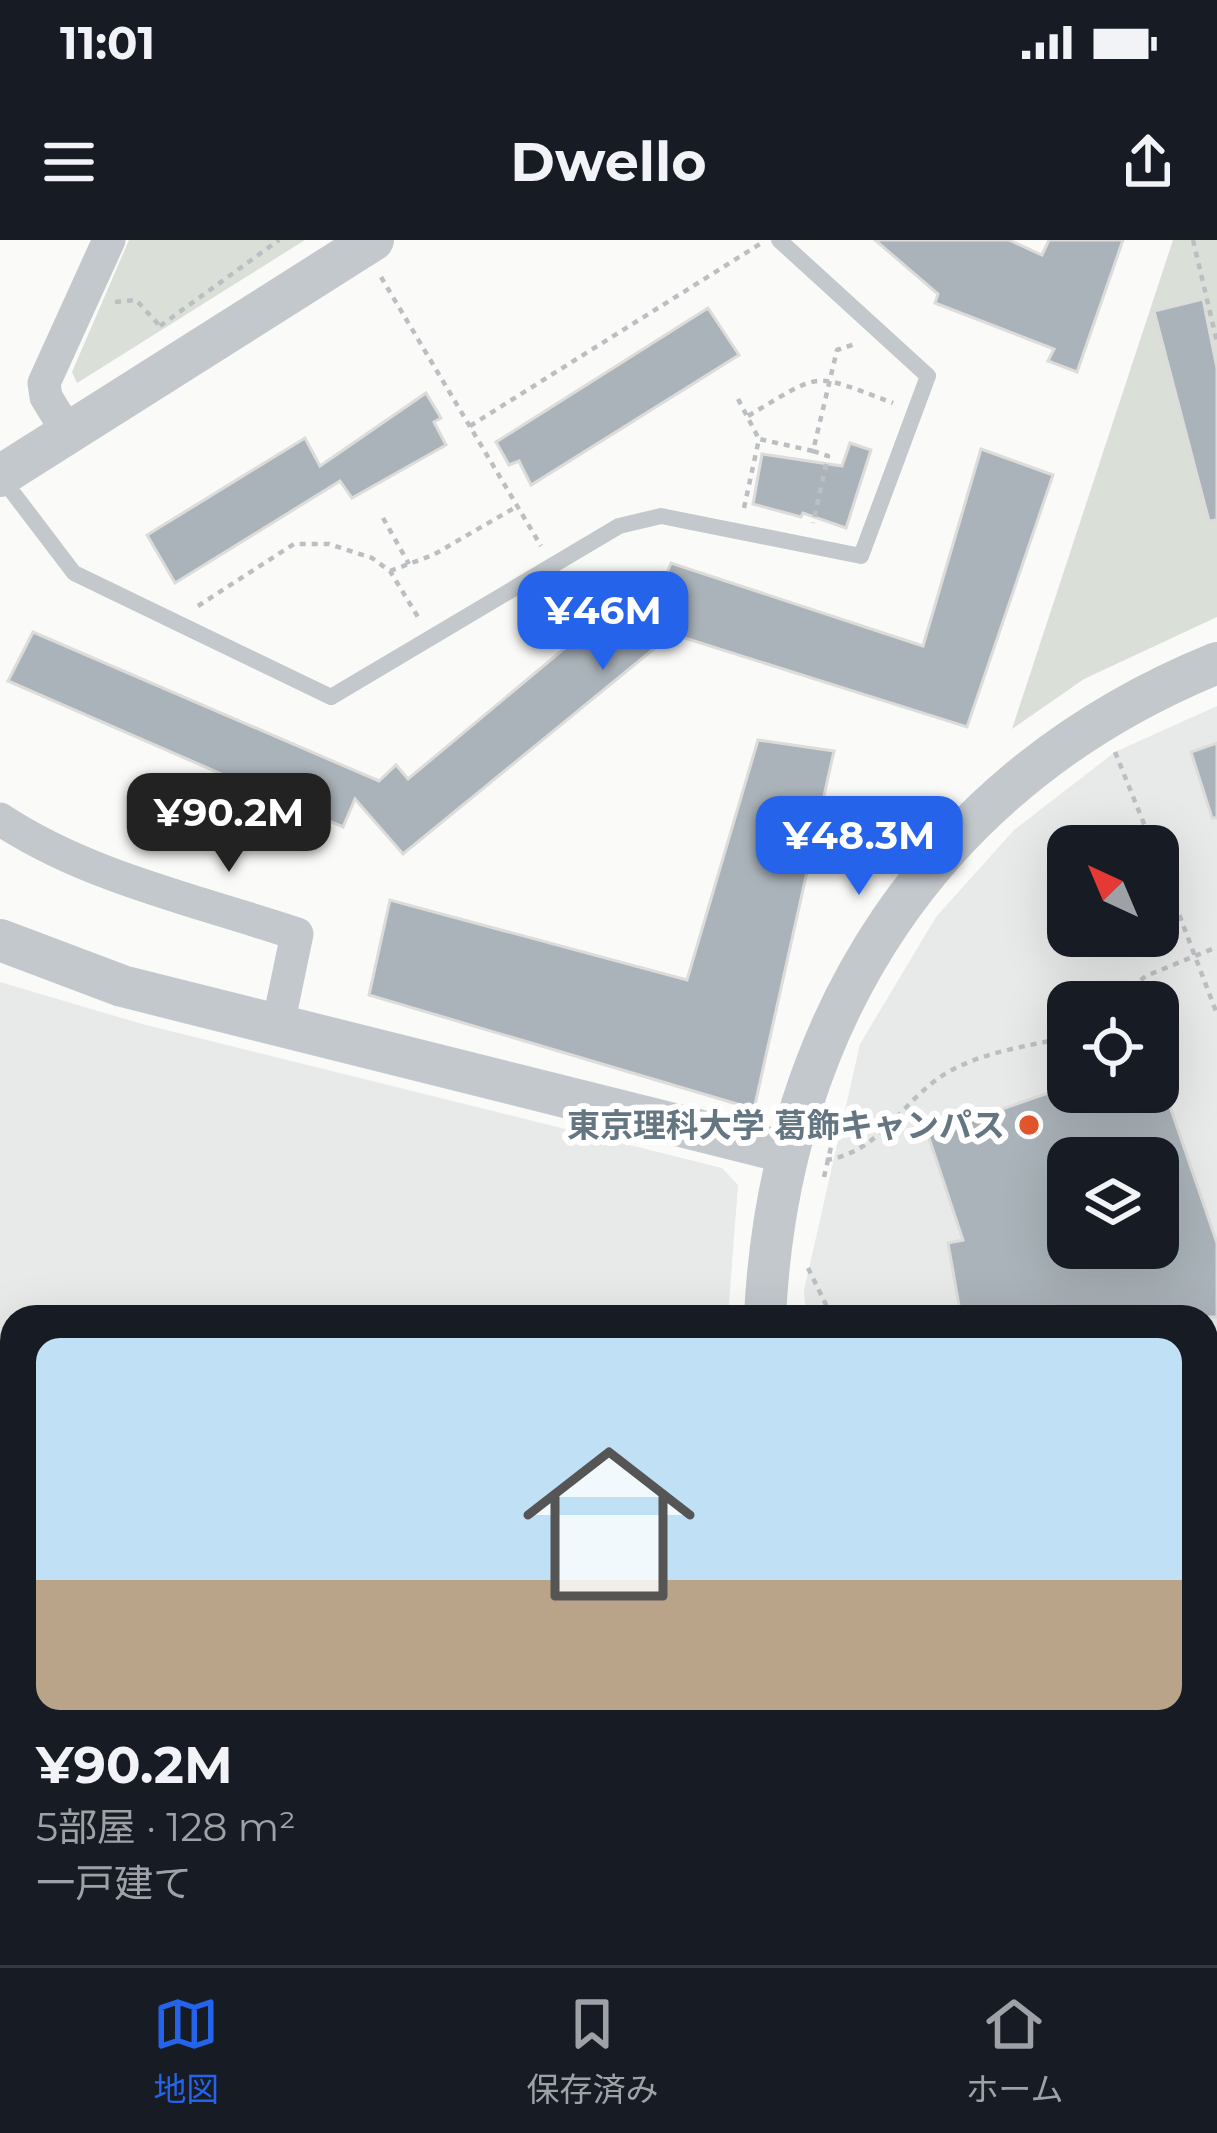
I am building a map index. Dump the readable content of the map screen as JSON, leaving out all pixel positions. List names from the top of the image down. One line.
{"places":["東京理科大学 葛飾キャンパス"],"north":"top left","page":{"status":"11:01","header":"Dwello","price":["¥46M","¥90.2M","¥48.3M"],"list":[{"name":"¥90.2M","note":"5部屋 · 128 m² · 一戸建て"}],"tabs":["地図","保存済み","ホーム"]}}
